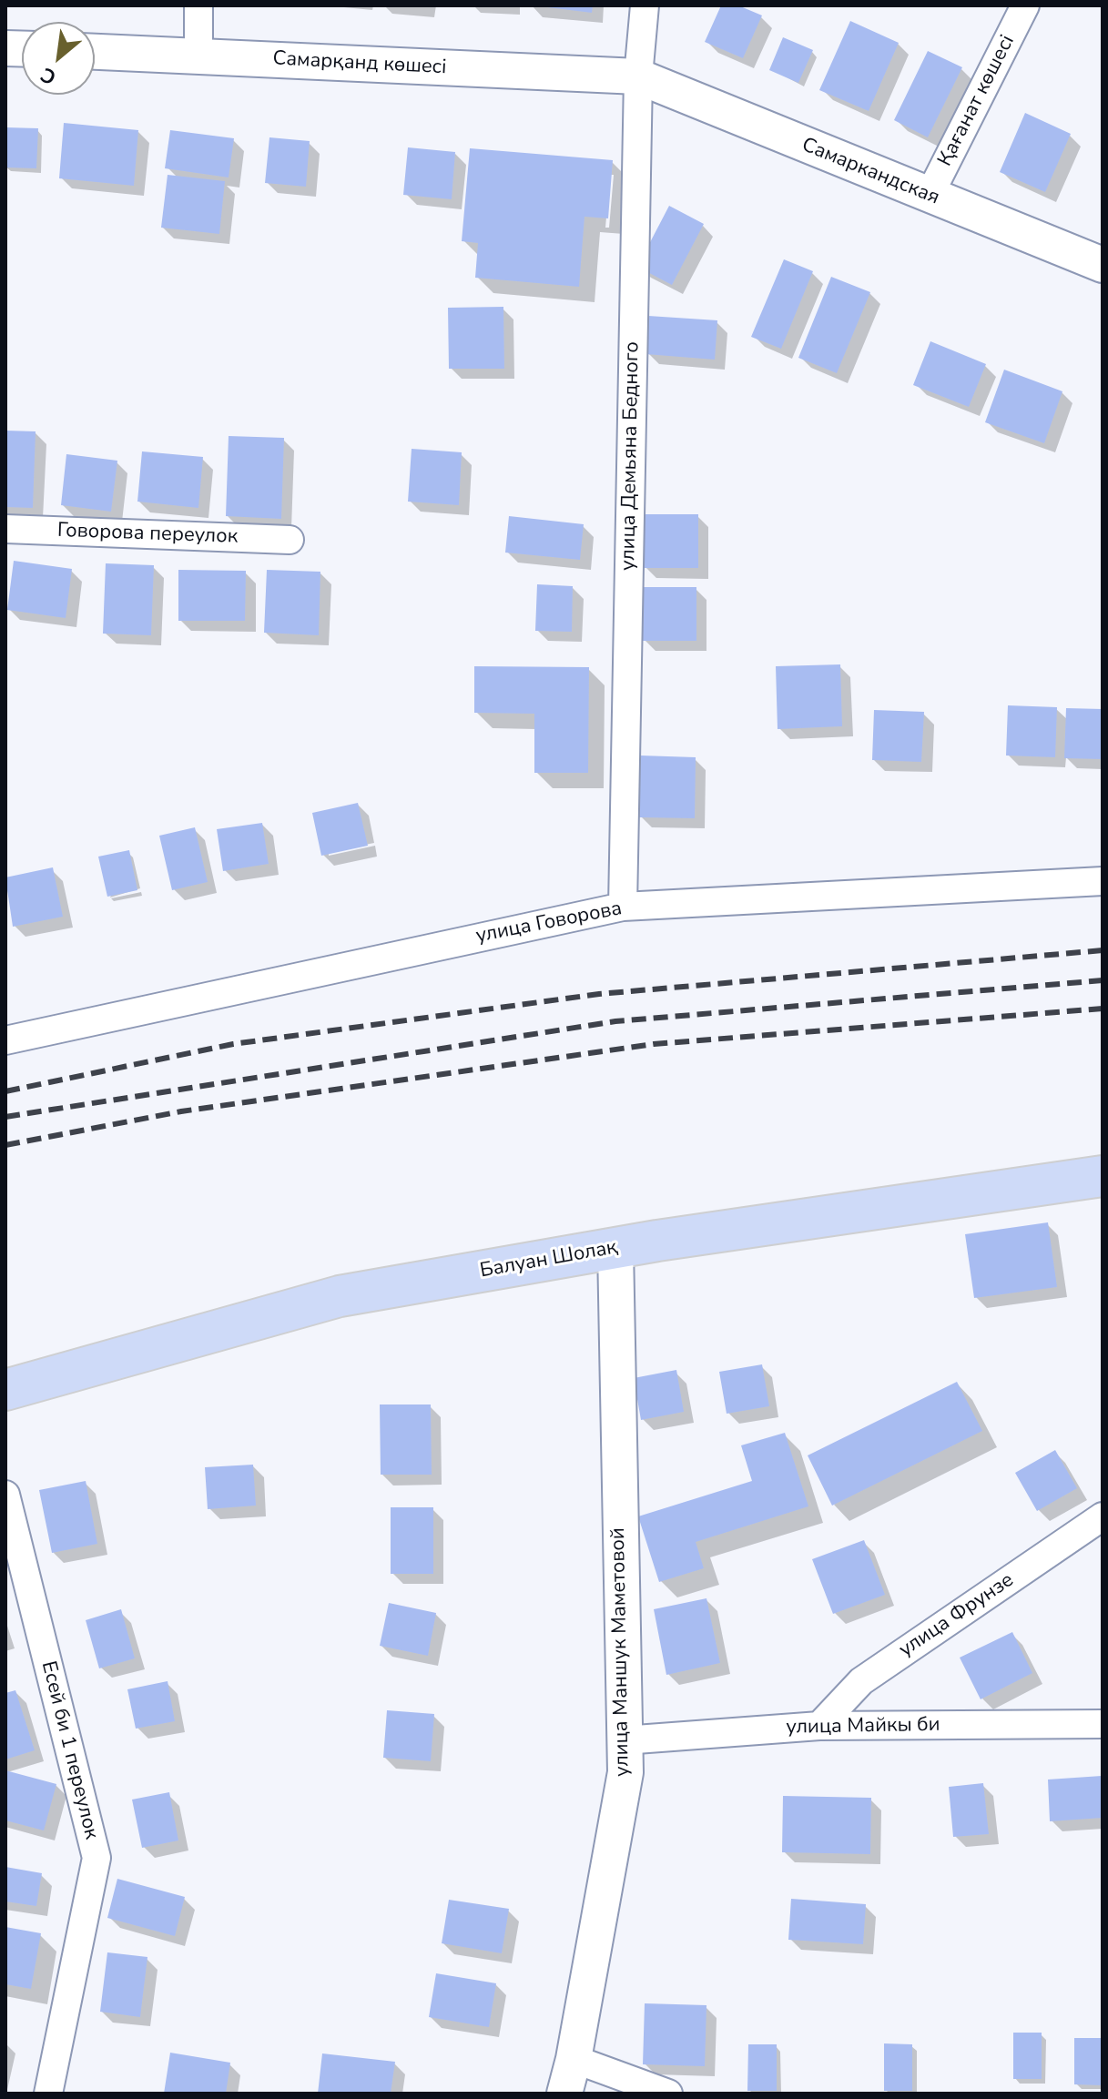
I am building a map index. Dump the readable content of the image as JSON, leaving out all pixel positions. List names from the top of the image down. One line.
{"streets":{"main road":["Балуан Шолақ"],"street":["Самарқанд көшесі","Қағанат көшесі","Самаркандская","улица Демьяна Бедного","Говорова переулок","улица Говорова","улица Фрунзе","улица Маншук Маметовой","улица Майкы би","Есей би 1 переулок"]},"crossings":[["Самарқанд көшесі","Самаркандская"],["Самарқанд көшесі","улица Демьяна Бедного"],["Қағанат көшесі","Самаркандская"],["Самаркандская","улица Демьяна Бедного"],["улица Демьяна Бедного","улица Говорова"],["Балуан Шолақ","улица Маншук Маметовой"],["улица Фрунзе","улица Майкы би"],["улица Маншук Маметовой","улица Майкы би"]],"north":"bottom left"}
